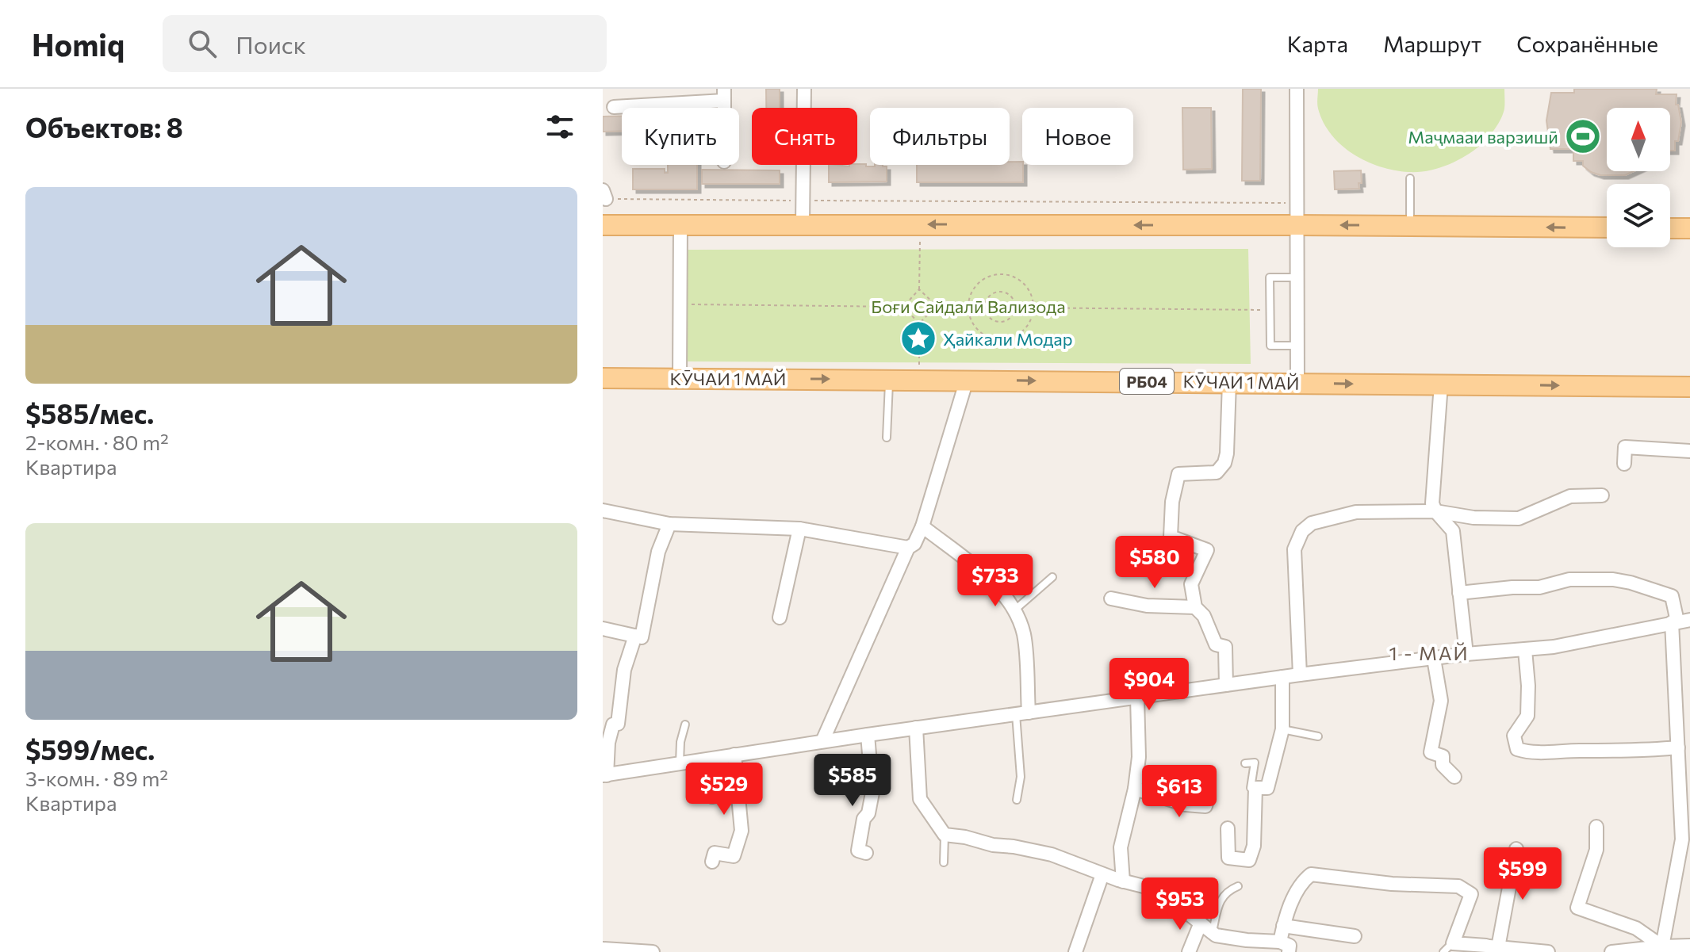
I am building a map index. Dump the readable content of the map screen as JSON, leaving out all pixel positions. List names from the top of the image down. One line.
{"streets":{"main road":["КӮЧАИ 1 МАЙ","РБ04"]},"districts":["1 - МАЙ"],"parks":["Боғи Сайдалӣ Вализода"],"places":{"sports":["Маҷмааи варзишӣ"],"place":["Ҳайкали Модар"]},"north":"top","page":{"header":"Homiq","search":"Поиск","nav":["Карта","Маршрут","Сохранённые"],"heading":"Объектов: 8","chip":["Купить","Снять","Фильтры","Новое"],"list":[{"name":"$585/мес.","note":"2-комн. · 80 m² · Квартира"},{"name":"$599/мес.","note":"3-комн. · 89 m² · Квартира"}],"price":["$580","$733","$904","$585","$529","$613","$599","$953"]}}
